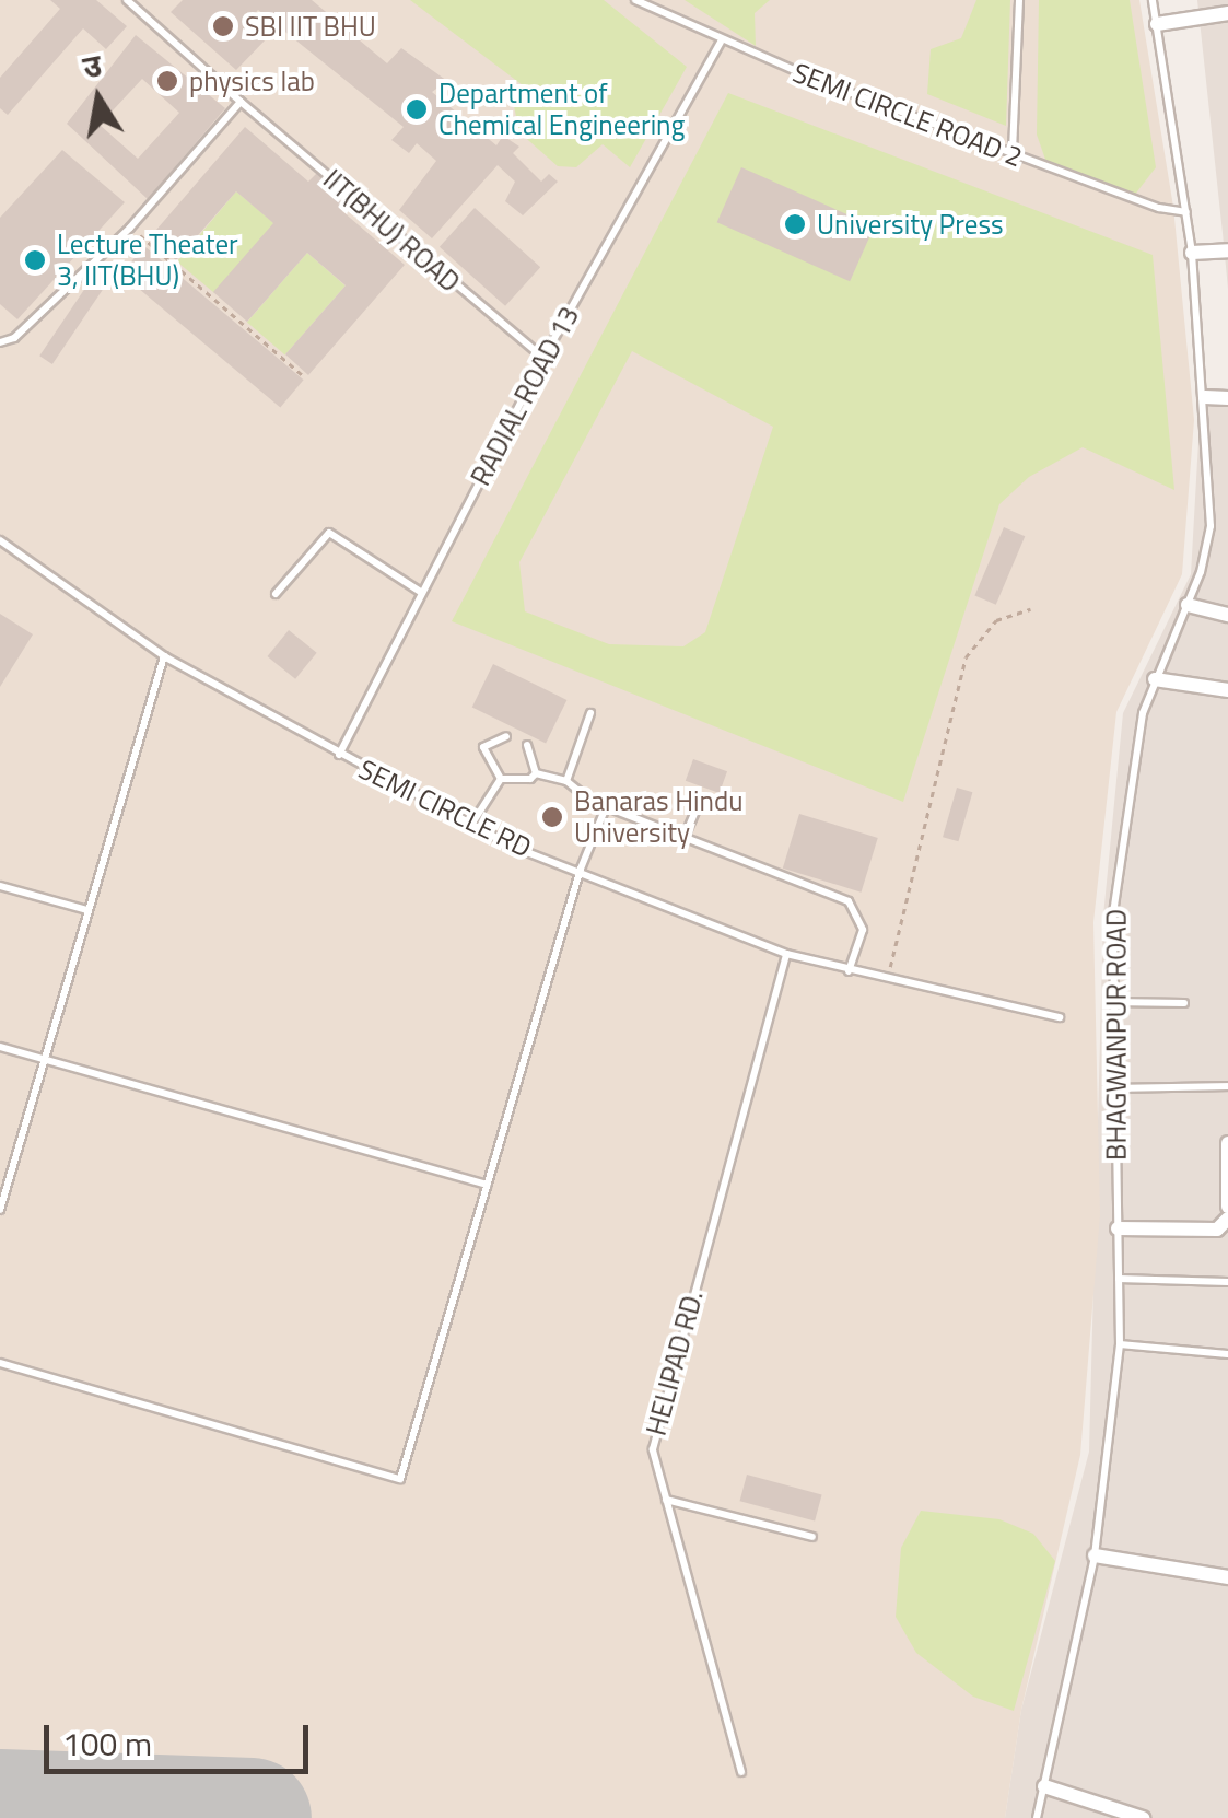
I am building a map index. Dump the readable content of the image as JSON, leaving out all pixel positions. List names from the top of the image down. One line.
{"streets":{"lane":["SEMI CIRCLE ROAD 2","IIT(BHU) ROAD","RADIAL ROAD 13","SEMI CIRCLE RD","BHAGWANPUR ROAD","HELIPAD RD."]},"crossings":[["SEMI CIRCLE ROAD 2","RADIAL ROAD 13"],["SEMI CIRCLE ROAD 2","BHAGWANPUR ROAD"],["IIT(BHU) ROAD","RADIAL ROAD 13"],["RADIAL ROAD 13","SEMI CIRCLE RD"],["SEMI CIRCLE RD","HELIPAD RD."]],"places":["SBI IIT BHU","physics lab","Department of Chemical Engineering","University Press","Lecture Theater 3, IIT(BHU)","Banaras Hindu University"],"scale_bar":"100 m","north":"top"}
